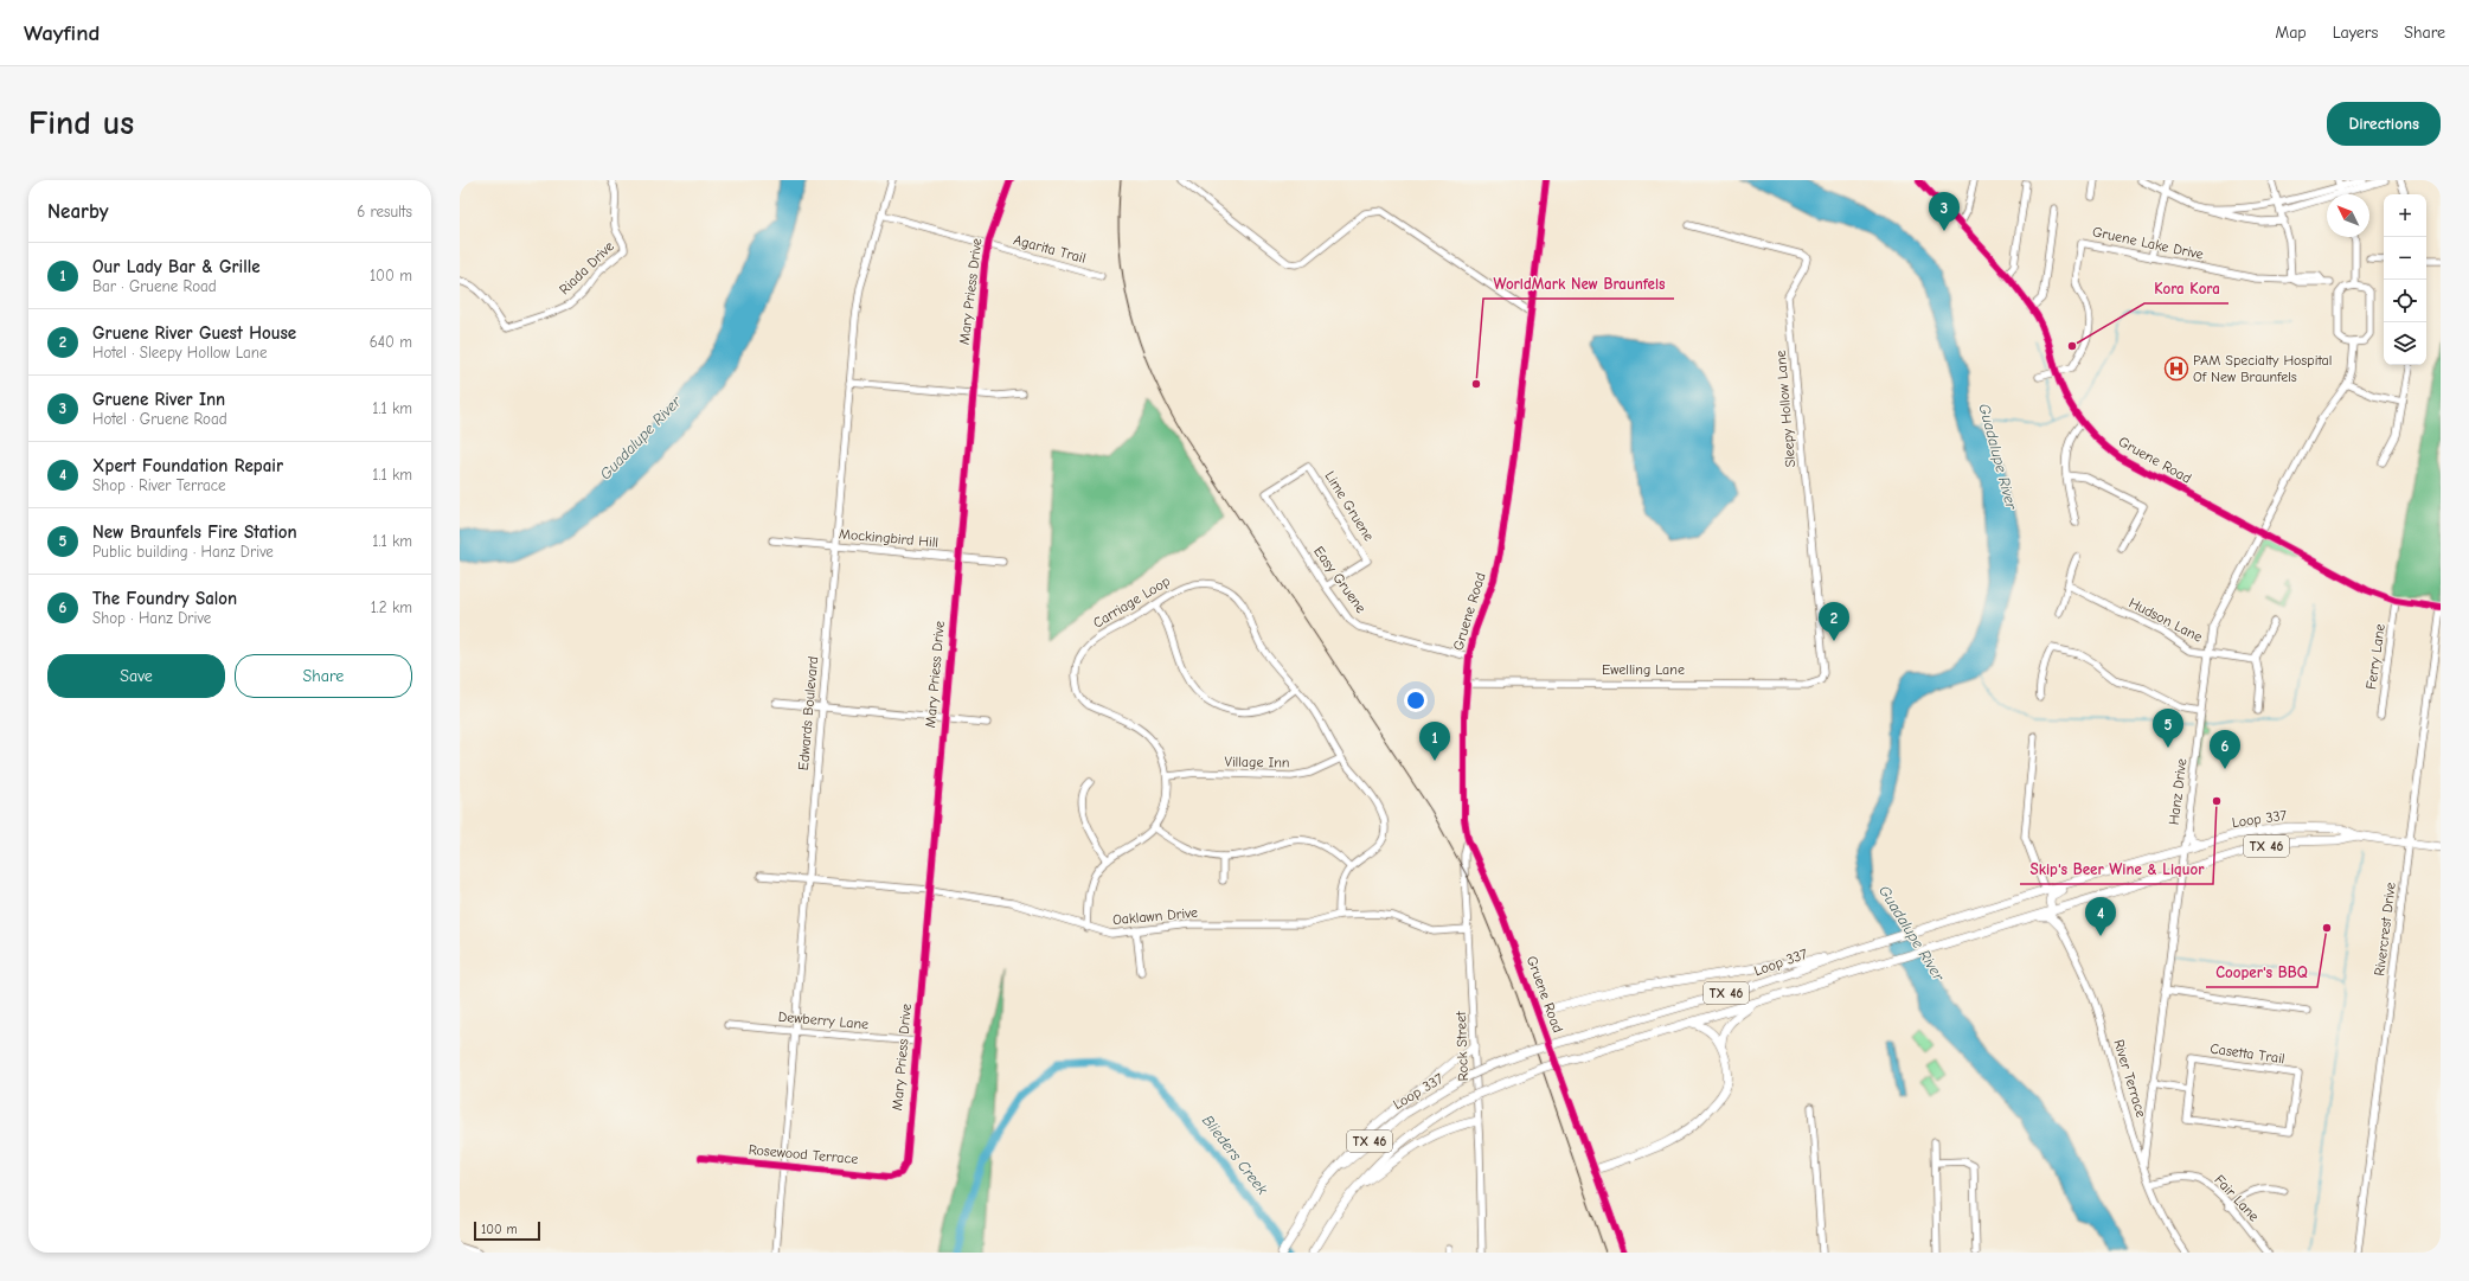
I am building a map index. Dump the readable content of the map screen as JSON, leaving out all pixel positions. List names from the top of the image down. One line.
{"streets":{"main road":["Loop 337","TX 46"],"street":["Gruene Lake Drive","Agarita Trail","Riada Drive","Mary Priess Drive","Sleepy Hollow Lane","Gruene Road","Lime Gruene","Mockingbird Hill","Easy Gruene","Carriage Loop","Hudson Lane","Ferry Lane","Ewelling Lane","Edwards Boulevard","Village Inn","Hanz Drive","Oaklawn Drive","Rivercrest Drive","Dewberry Lane","Rock Street","Casetta Trail","River Terrace","Rosewood Terrace","Fair Lane"]},"crossings":[["Gruene Lake Drive","Gruene Road"],["Agarita Trail","Mary Priess Drive"],["Agarita Trail","Edwards Boulevard"],["Mary Priess Drive","Mockingbird Hill"],["Mary Priess Drive","Oaklawn Drive"],["Mary Priess Drive","Dewberry Lane"],["Mary Priess Drive","Rosewood Terrace"],["Sleepy Hollow Lane","Ewelling Lane"],["Gruene Road","Easy Gruene"],["Gruene Road","Ferry Lane"],["Gruene Road","Ewelling Lane"],["Gruene Road","Hanz Drive"],["Gruene Road","Rivercrest Drive"],["Gruene Road","Rock Street"],["Lime Gruene","Easy Gruene"],["Mockingbird Hill","Edwards Boulevard"],["Carriage Loop","Village Inn"],["Hudson Lane","Hanz Drive"],["Edwards Boulevard","Oaklawn Drive"],["Edwards Boulevard","Dewberry Lane"],["Edwards Boulevard","Rosewood Terrace"],["Hanz Drive","Loop 337"],["Hanz Drive","River Terrace"],["Loop 337","Rivercrest Drive"],["Loop 337","River Terrace"],["Oaklawn Drive","Rock Street"],["River Terrace","Fair Lane"]],"water":["Guadalupe River","Blieders Creek"],"places":{"other":["Kora Kora","WorldMark New Braunfels","Skip's Beer Wine & Liquor","Cooper's BBQ"],"hospital":["PAM Specialty Hospital Of New Braunfels"]},"scale_bar":"100 m","north":"top left","page":{"header":"Wayfind","nav":["Map","Layers","Share"],"buttons":["Directions",["Save","Share"]],"title":"Find us","heading":["Nearby","6 results"],"pins":["3","2","5","1","6","4"],"map_buttons":["+","−"],"list":[{"mark":"1","name":"Our Lady Bar & Grille","note":"Bar · Gruene Road","value":"100 m"},{"mark":"2","name":"Gruene River Guest House","note":"Hotel · Sleepy Hollow Lane","value":"640 m"},{"mark":"3","name":"Gruene River Inn","note":"Hotel · Gruene Road","value":"1.1 km"},{"mark":"4","name":"Xpert Foundation Repair","note":"Shop · River Terrace","value":"1.1 km"},{"mark":"5","name":"New Braunfels Fire Station","note":"Public building · Hanz Drive","value":"1.1 km"},{"mark":"6","name":"The Foundry Salon","note":"Shop · Hanz Drive","value":"1.2 km"}],"scale":"100 m"}}
